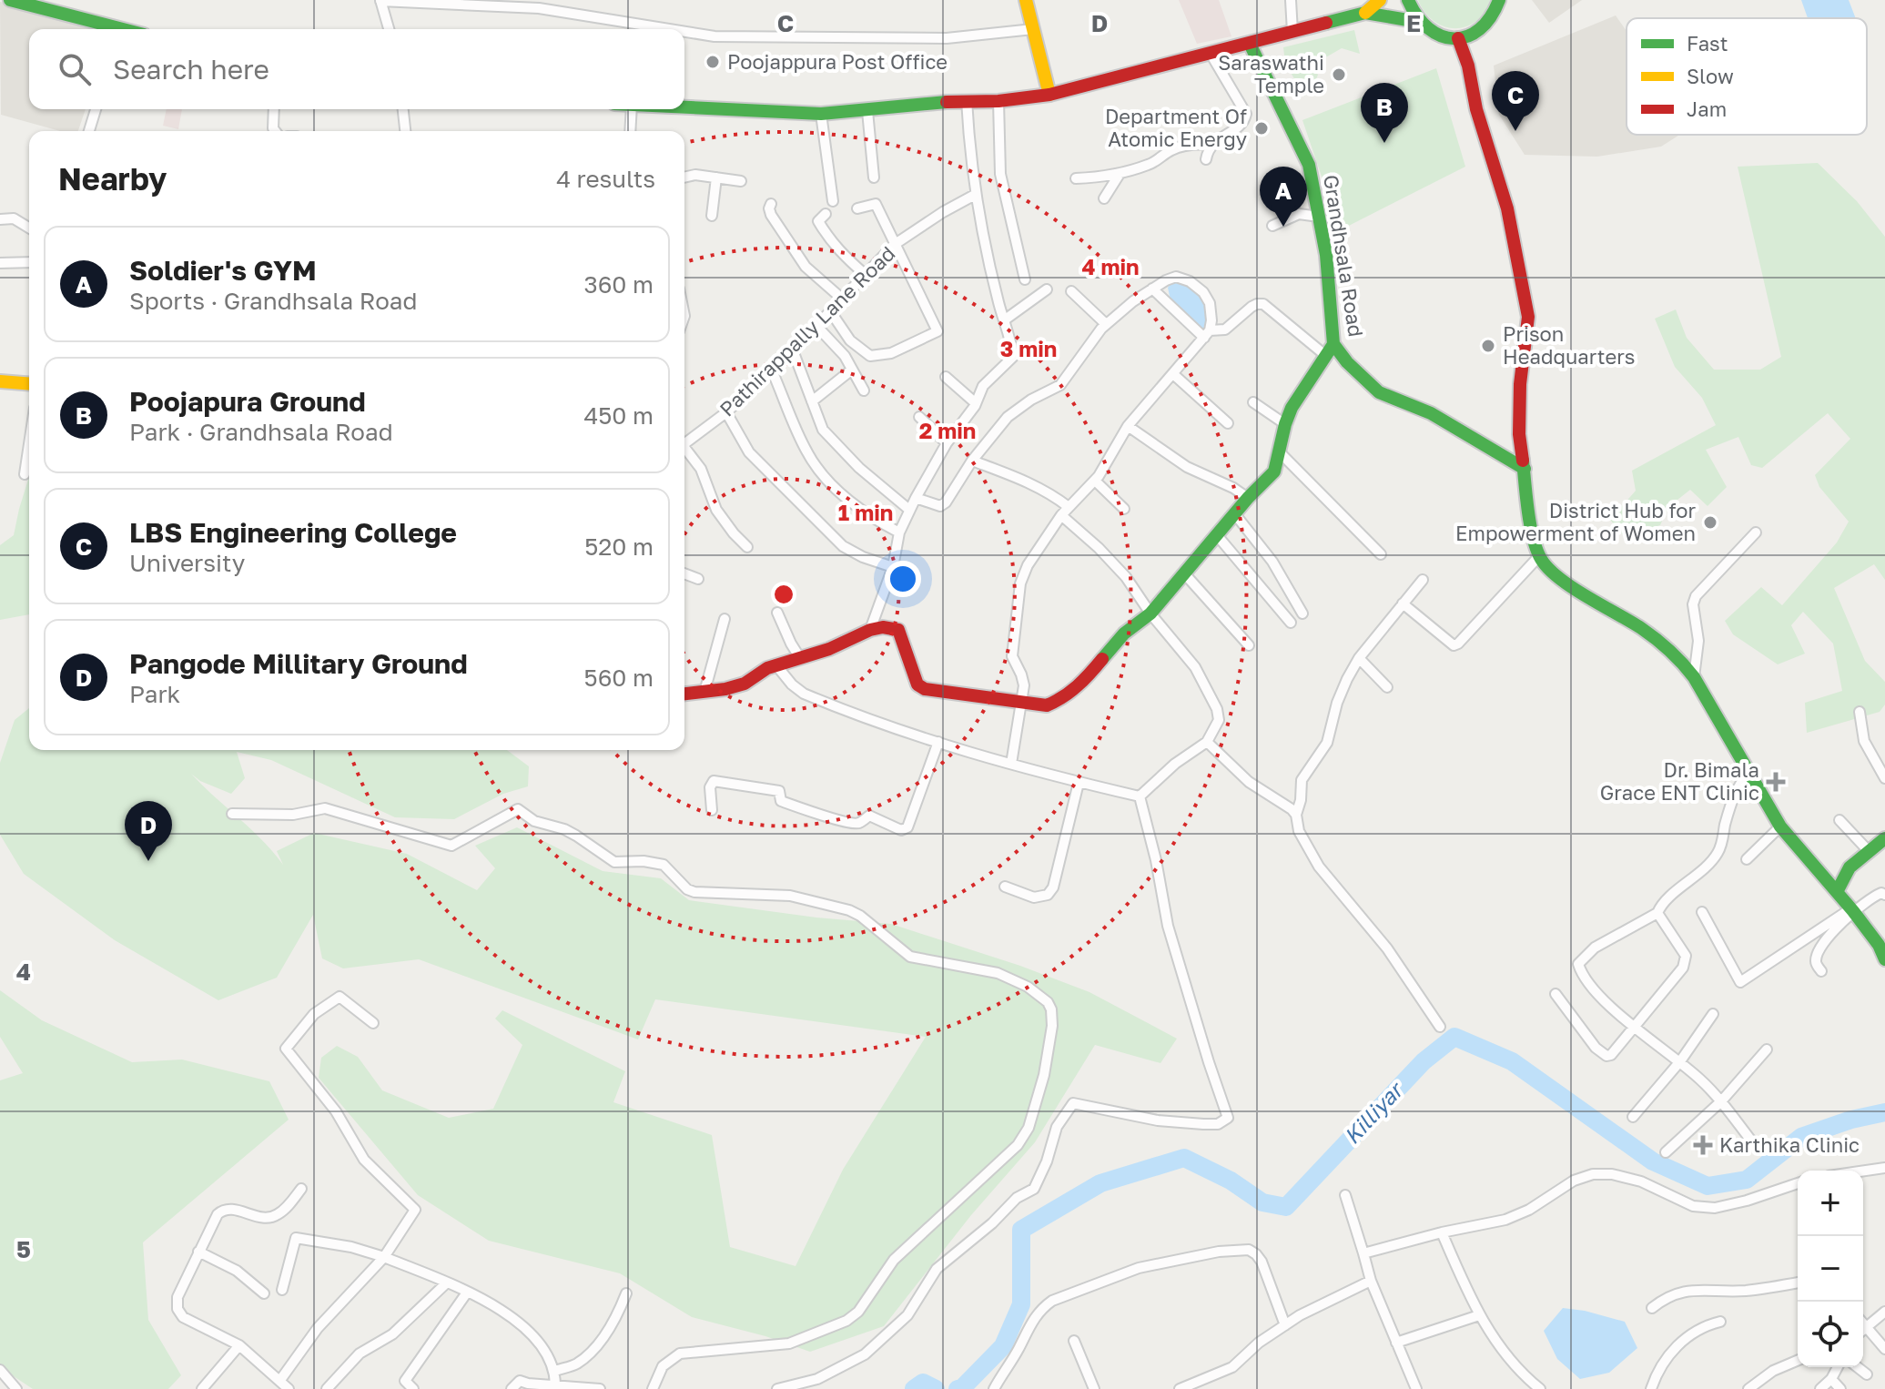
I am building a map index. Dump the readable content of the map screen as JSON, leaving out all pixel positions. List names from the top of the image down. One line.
{"streets":{"main road":["Grandhsala Road"],"street":["Pathirappally Lane Road"]},"water":["Killiyar"],"places":{"other":["Poojappura Post Office","Saraswathi Temple","Department Of Atomic Energy","Prison Headquarters","District Hub for Empowerment of Women"],"health":["Dr. Bimala Grace ENT Clinic","Karthika Clinic"]},"legend":["Fast","Slow","Jam"],"page":{"search":"Search here","pins":["C","B","A","D"],"heading":["Nearby","4 results"],"list":[{"mark":"A","name":"Soldier's GYM","note":"Sports · Grandhsala Road","value":"360 m"},{"mark":"B","name":"Poojapura Ground","note":"Park · Grandhsala Road","value":"450 m"},{"mark":"C","name":"LBS Engineering College","note":"University","value":"520 m"},{"mark":"D","name":"Pangode Millitary Ground","note":"Park","value":"560 m"}],"map_buttons":["+","−"]},"grid":{"columns":["C","D","E"],"rows":["4","5"]},"rings":["4 min","3 min","2 min","1 min"]}
